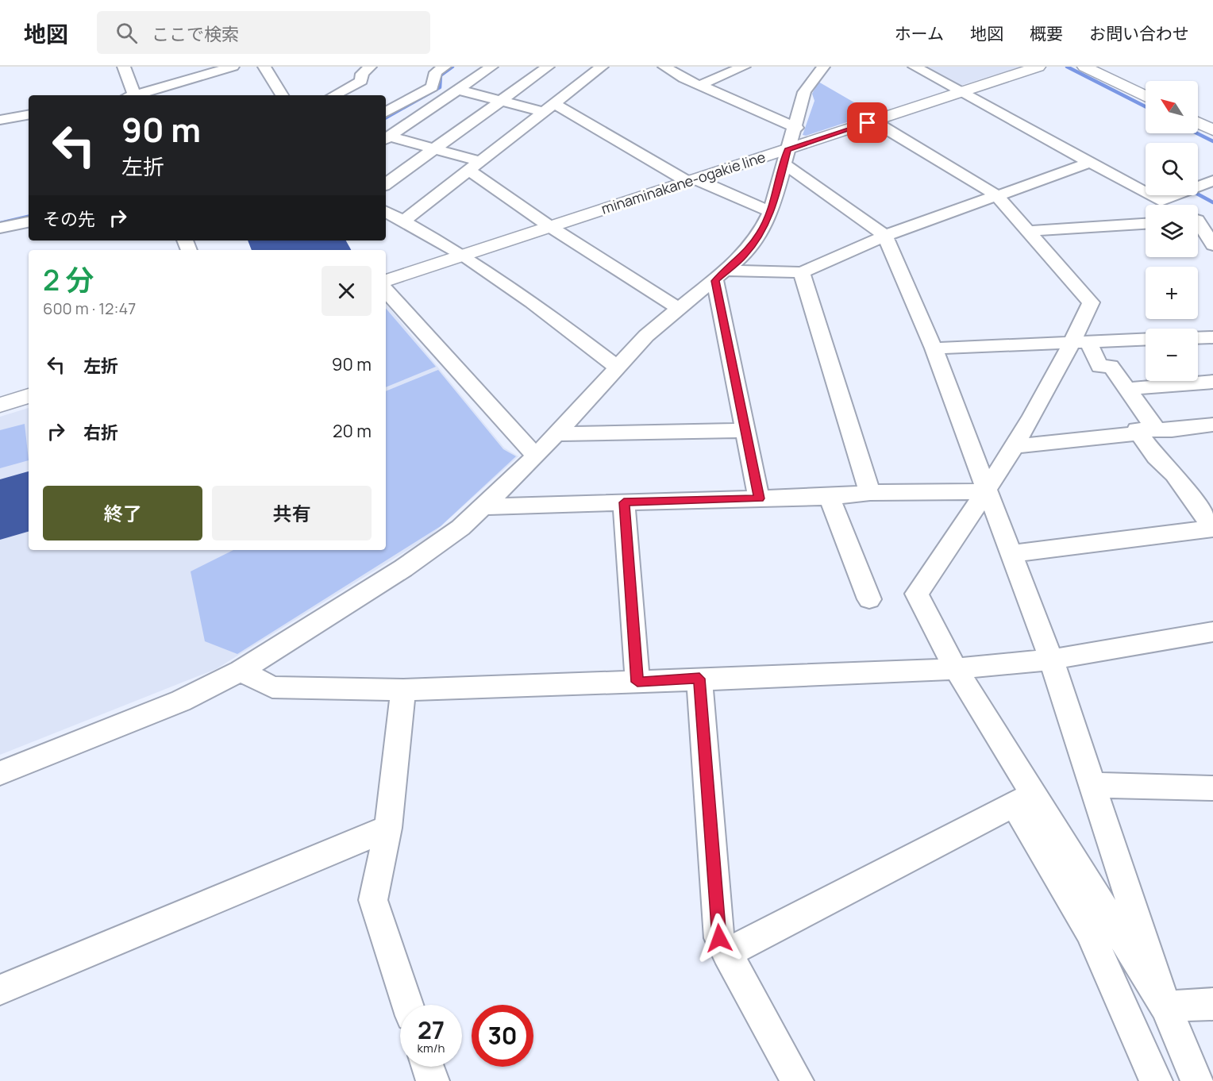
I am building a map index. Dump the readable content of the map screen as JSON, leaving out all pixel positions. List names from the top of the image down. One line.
{"streets":{"main road":["minaminakane-ogakie line"]},"north":"top left","page":{"header":"地図","search":"ここで検索","nav":["ホーム","地図","概要","お問い合わせ"],"map_buttons":["+","−"],"turn":["90 m","左折"],"then":"その先","heading":["2 分","600 m · 12:47"],"list":[{"name":"左折","value":"90 m"},{"name":"右折","value":"20 m"}],"buttons":["終了","共有"],"speed":"27 km/h","limit":"30"}}
